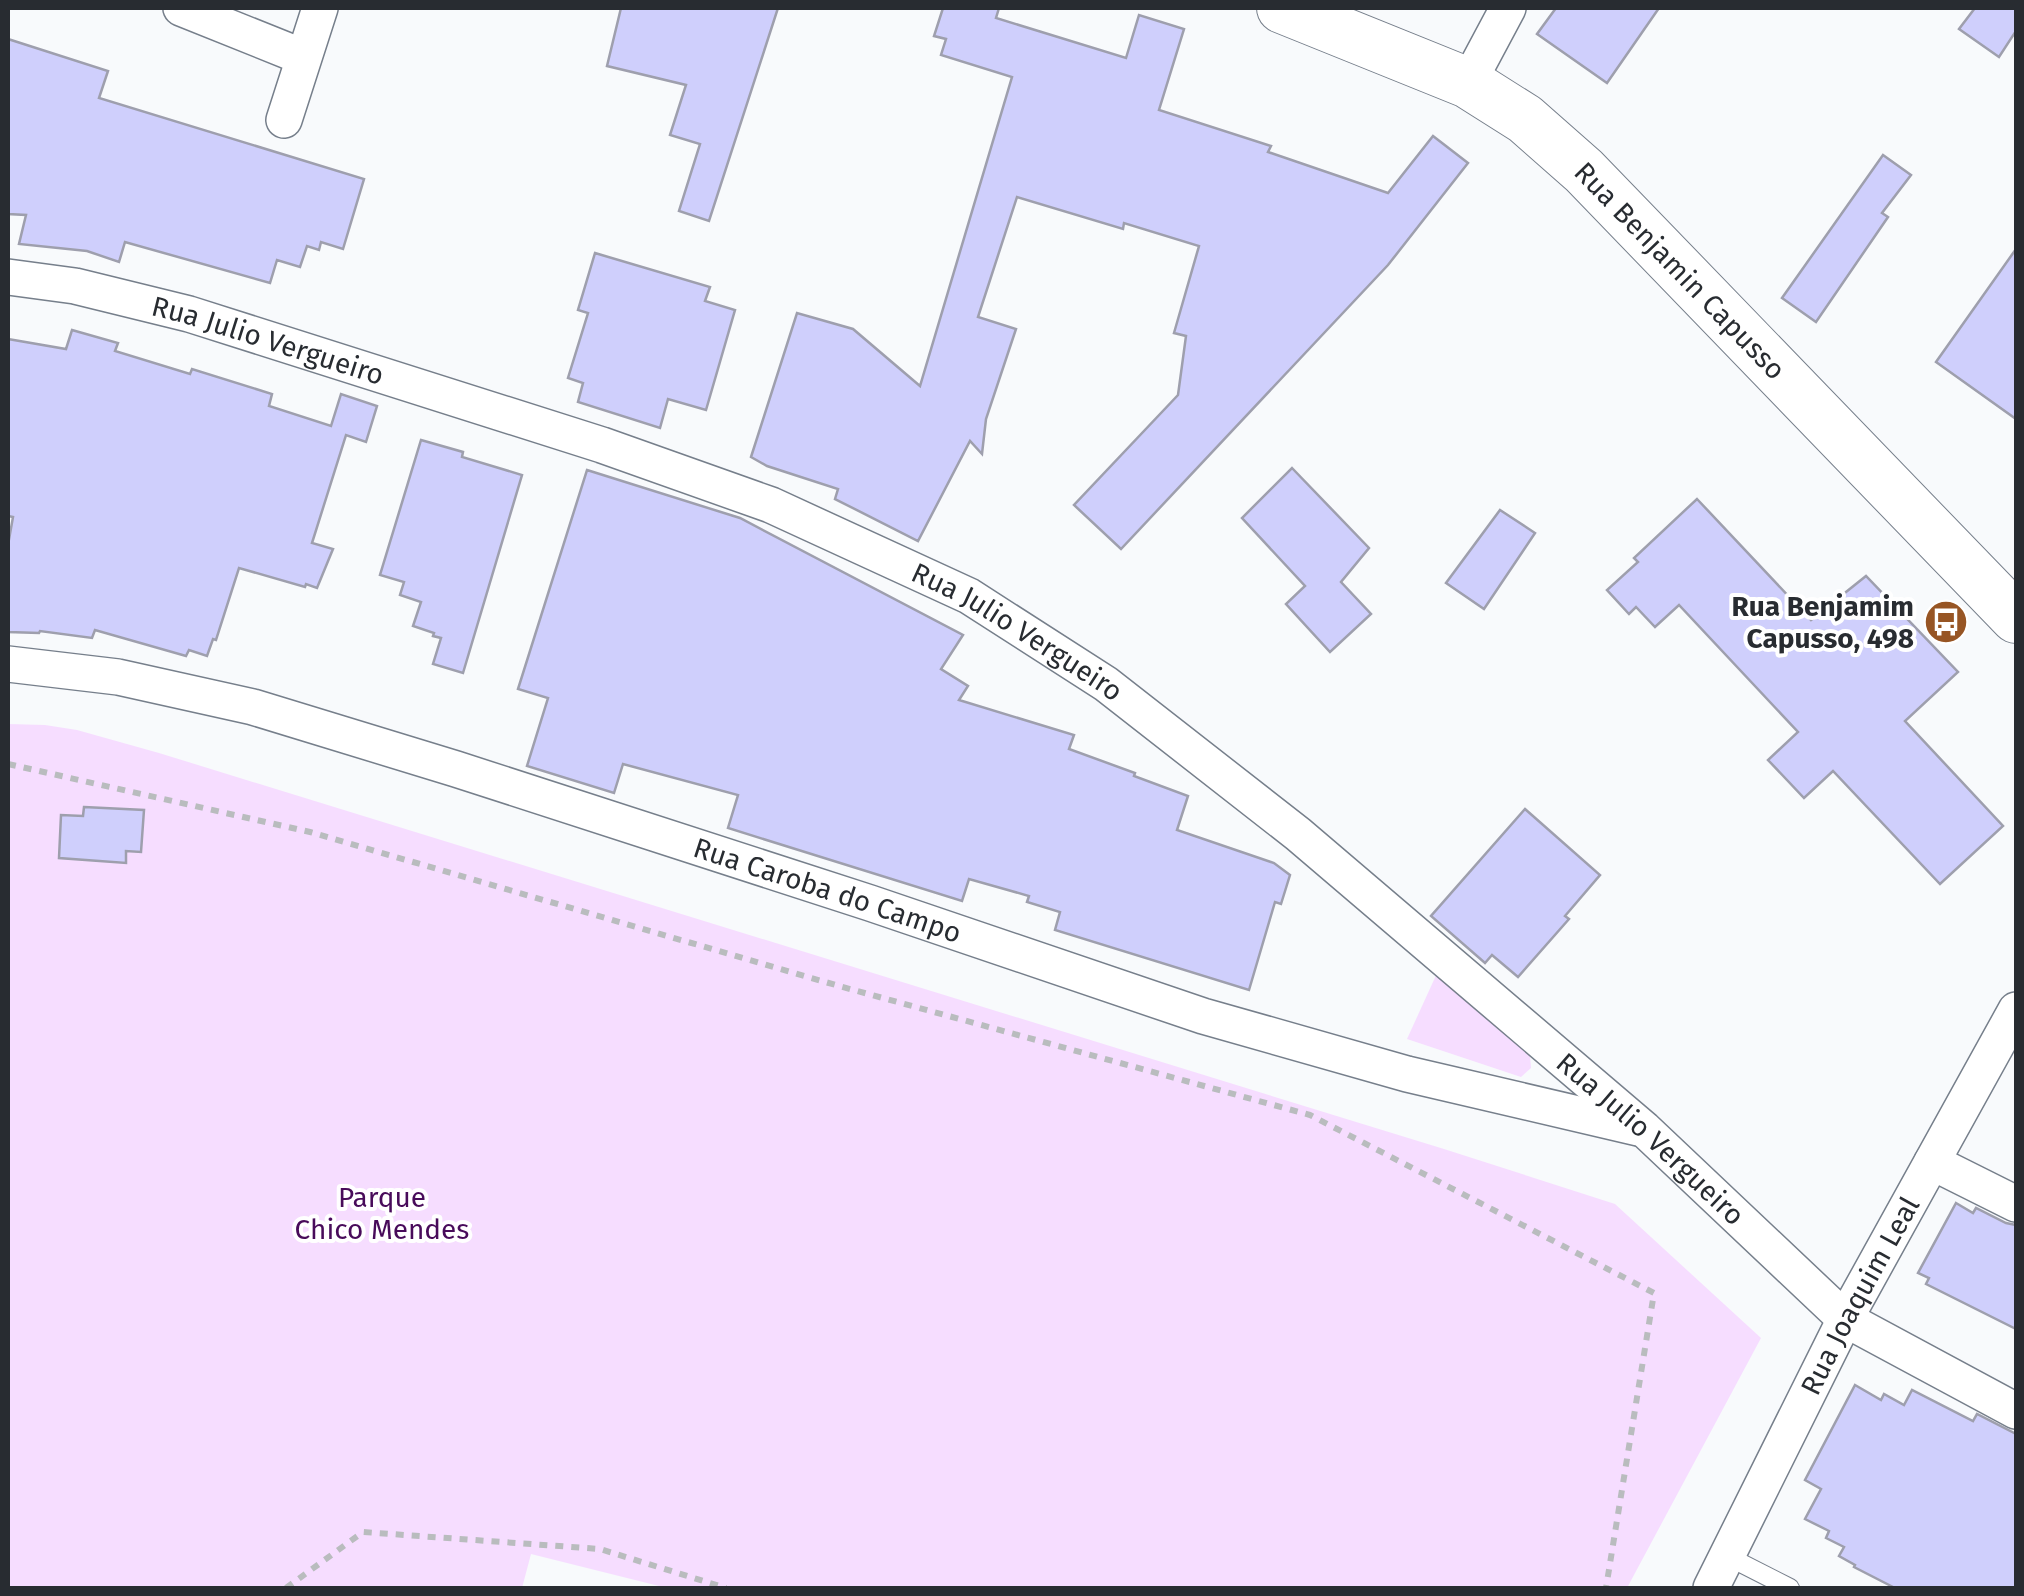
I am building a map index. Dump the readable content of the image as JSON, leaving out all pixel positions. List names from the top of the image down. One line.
{"streets":{"street":["Rua Benjamin Capusso","Rua Julio Vergueiro","Rua Caroba do Campo","Rua Joaquim Leal"]},"crossings":[["Rua Julio Vergueiro","Rua Caroba do Campo"],["Rua Julio Vergueiro","Rua Joaquim Leal"]],"parks":["Parque Chico Mendes"],"places":{"bus stop":["Rua Benjamim Capusso, 498"]}}
